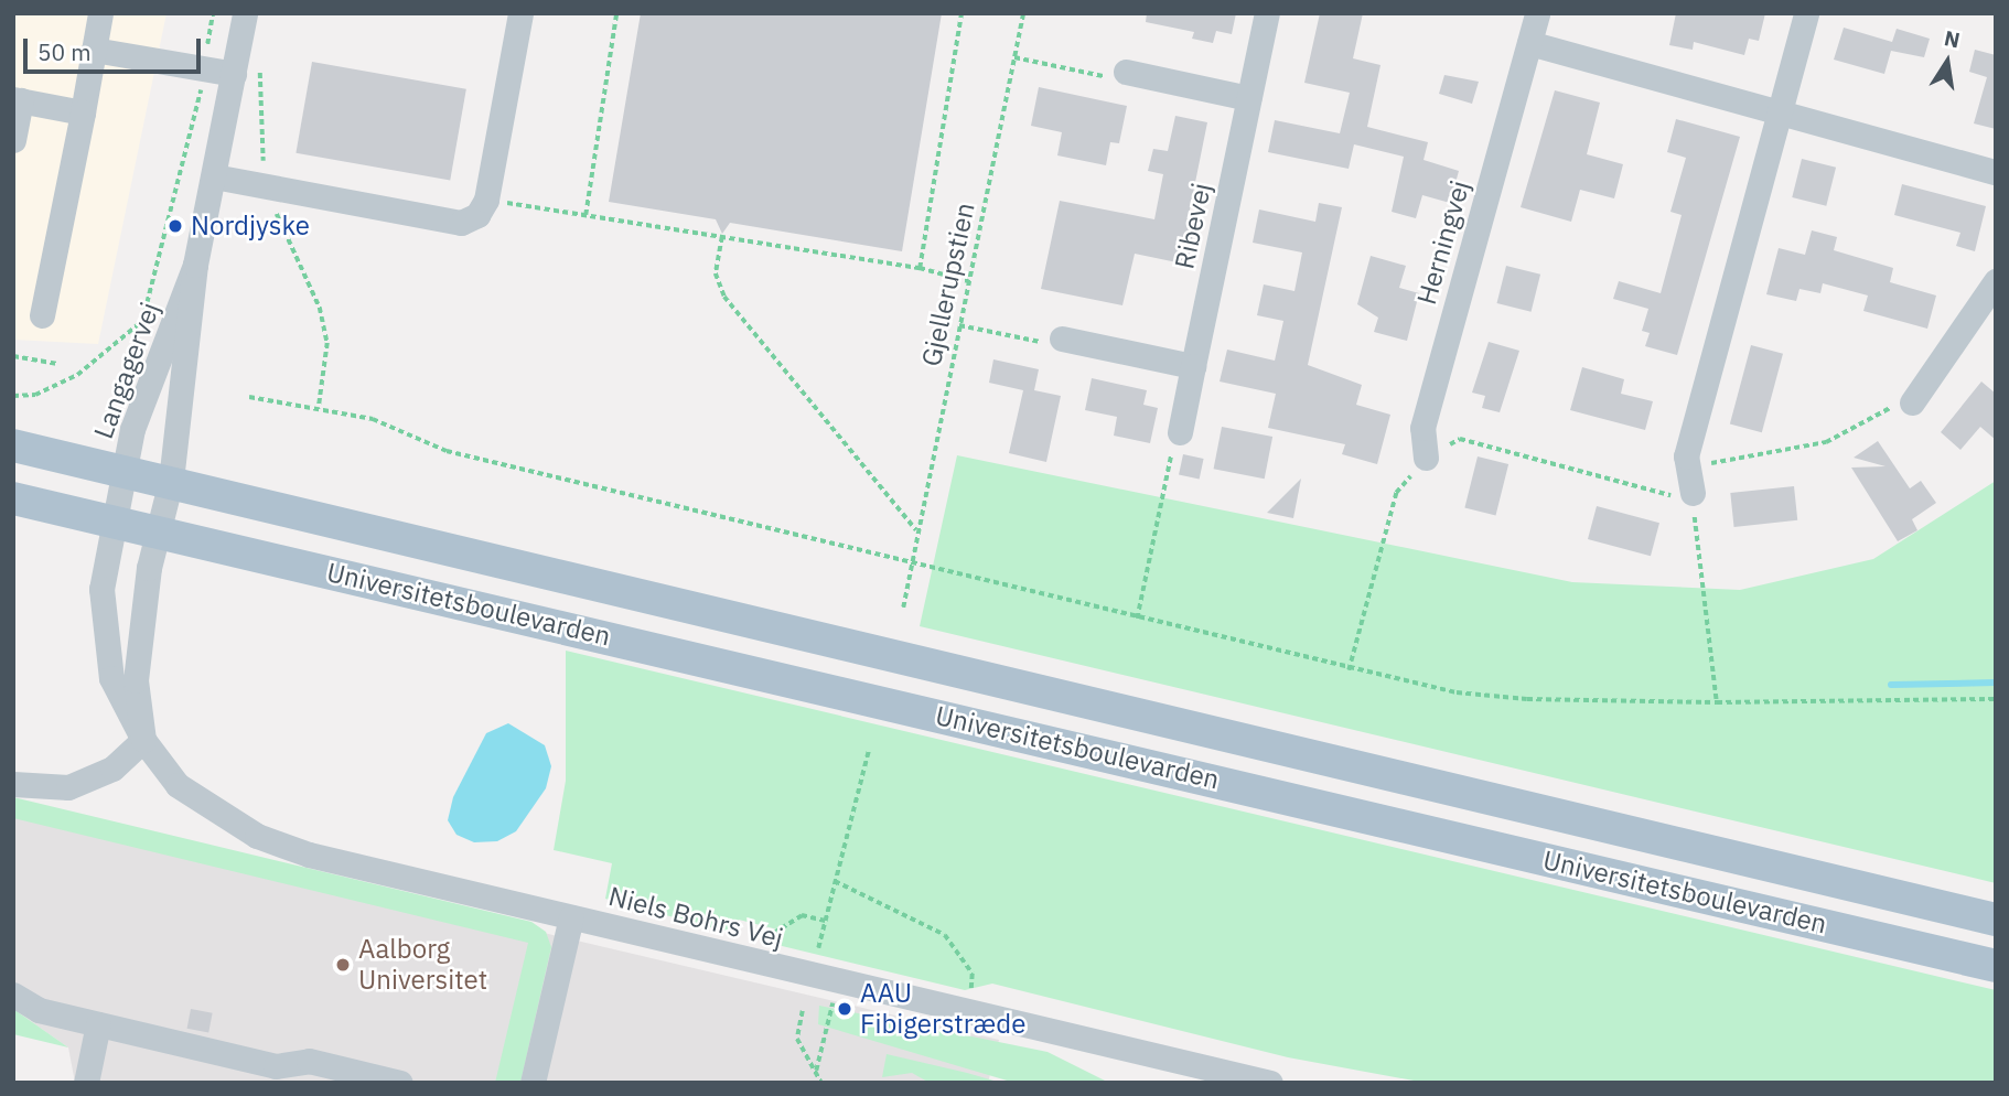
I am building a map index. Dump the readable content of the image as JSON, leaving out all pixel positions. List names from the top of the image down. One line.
{"streets":{"main road":["Universitetsboulevarden"],"street":["Ribevej","Herningvej","Langagervej","Niels Bohrs Vej"],"path":["Gjellerupstien"]},"crossings":[["Langagervej","Universitetsboulevarden"],["Langagervej","Niels Bohrs Vej"],["Universitetsboulevarden","Niels Bohrs Vej"]],"places":["Nordjyske","Aalborg Universitet","AAU Fibigerstræde"],"scale_bar":"50 m","north":"top"}
